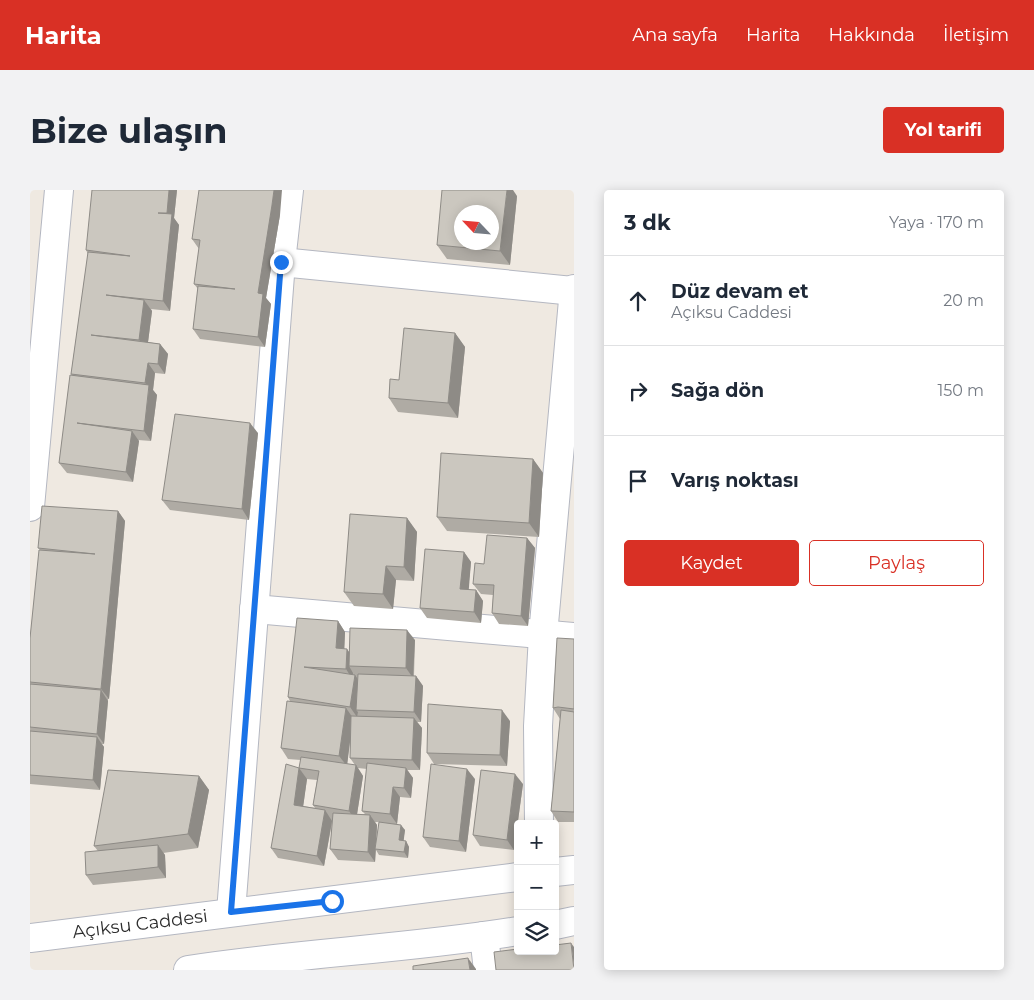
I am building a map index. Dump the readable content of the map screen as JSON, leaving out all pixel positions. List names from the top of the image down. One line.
{"streets":{"street":["Açıksu Caddesi"]},"north":"top left","page":{"header":"Harita","nav":["Ana sayfa","Harita","Hakkında","İletişim"],"buttons":["Yol tarifi",["Kaydet","Paylaş"]],"title":"Bize ulaşın","heading":["3 dk","Yaya · 170 m"],"list":[["Düz devam et","Açıksu Caddesi","20 m"],["Sağa dön","150 m"],"Varış noktası"],"map_buttons":["+","−"]}}
